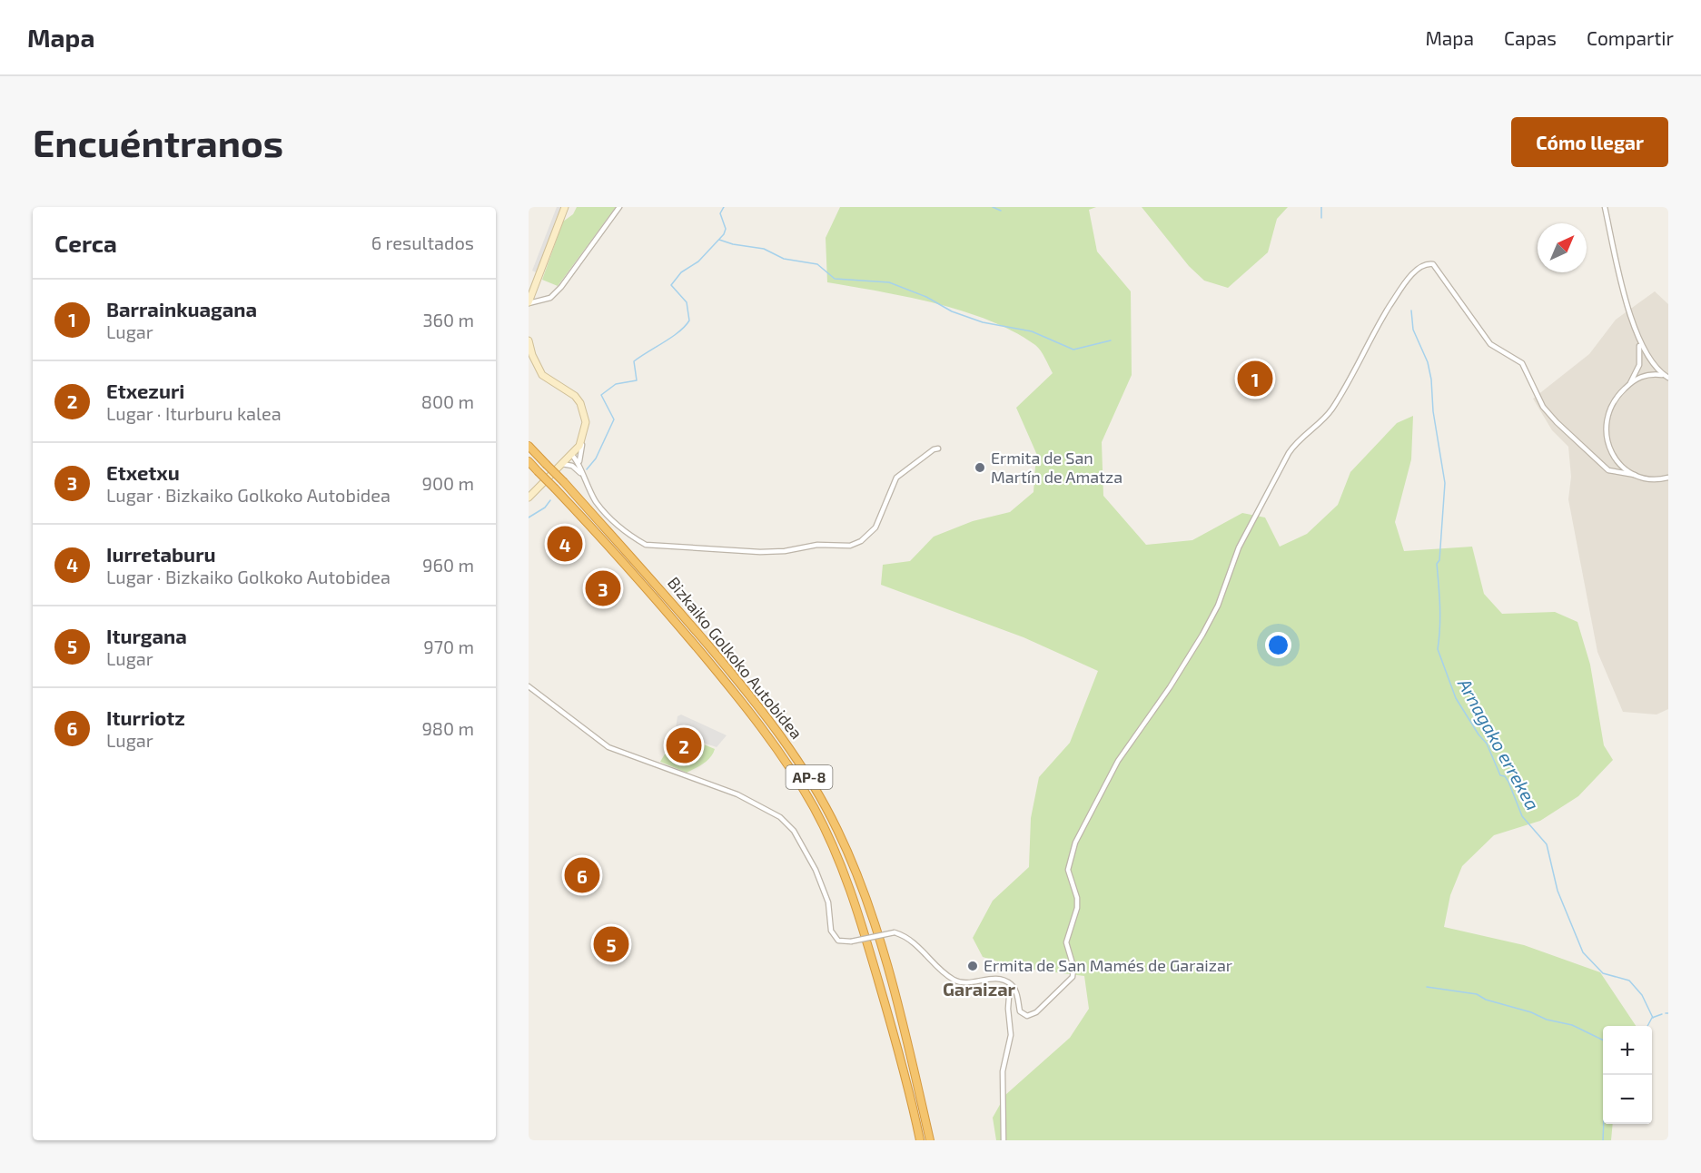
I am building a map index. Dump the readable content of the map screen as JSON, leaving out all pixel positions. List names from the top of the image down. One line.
{"streets":{"highway":["Bizkaiko Golkoko Autobidea","AP-8"]},"districts":["Garaizar"],"water":["Arnagako errekea"],"places":["Ermita de San Martín de Amatza","Ermita de San Mamés de Garaizar"],"north":"top right","page":{"header":"Mapa","nav":["Mapa","Capas","Compartir"],"buttons":"Cómo llegar","title":"Encuéntranos","heading":["Cerca","6 resultados"],"list":[{"mark":"1","name":"Barrainkuagana","note":"Lugar","value":"360 m"},{"mark":"2","name":"Etxezuri","note":"Lugar · Iturburu kalea","value":"800 m"},{"mark":"3","name":"Etxetxu","note":"Lugar · Bizkaiko Golkoko Autobidea","value":"900 m"},{"mark":"4","name":"Iurretaburu","note":"Lugar · Bizkaiko Golkoko Autobidea","value":"960 m"},{"mark":"5","name":"Iturgana","note":"Lugar","value":"970 m"},{"mark":"6","name":"Iturriotz","note":"Lugar","value":"980 m"}],"pins":["1","4","3","2","6","5"],"map_buttons":["+","−"]}}
